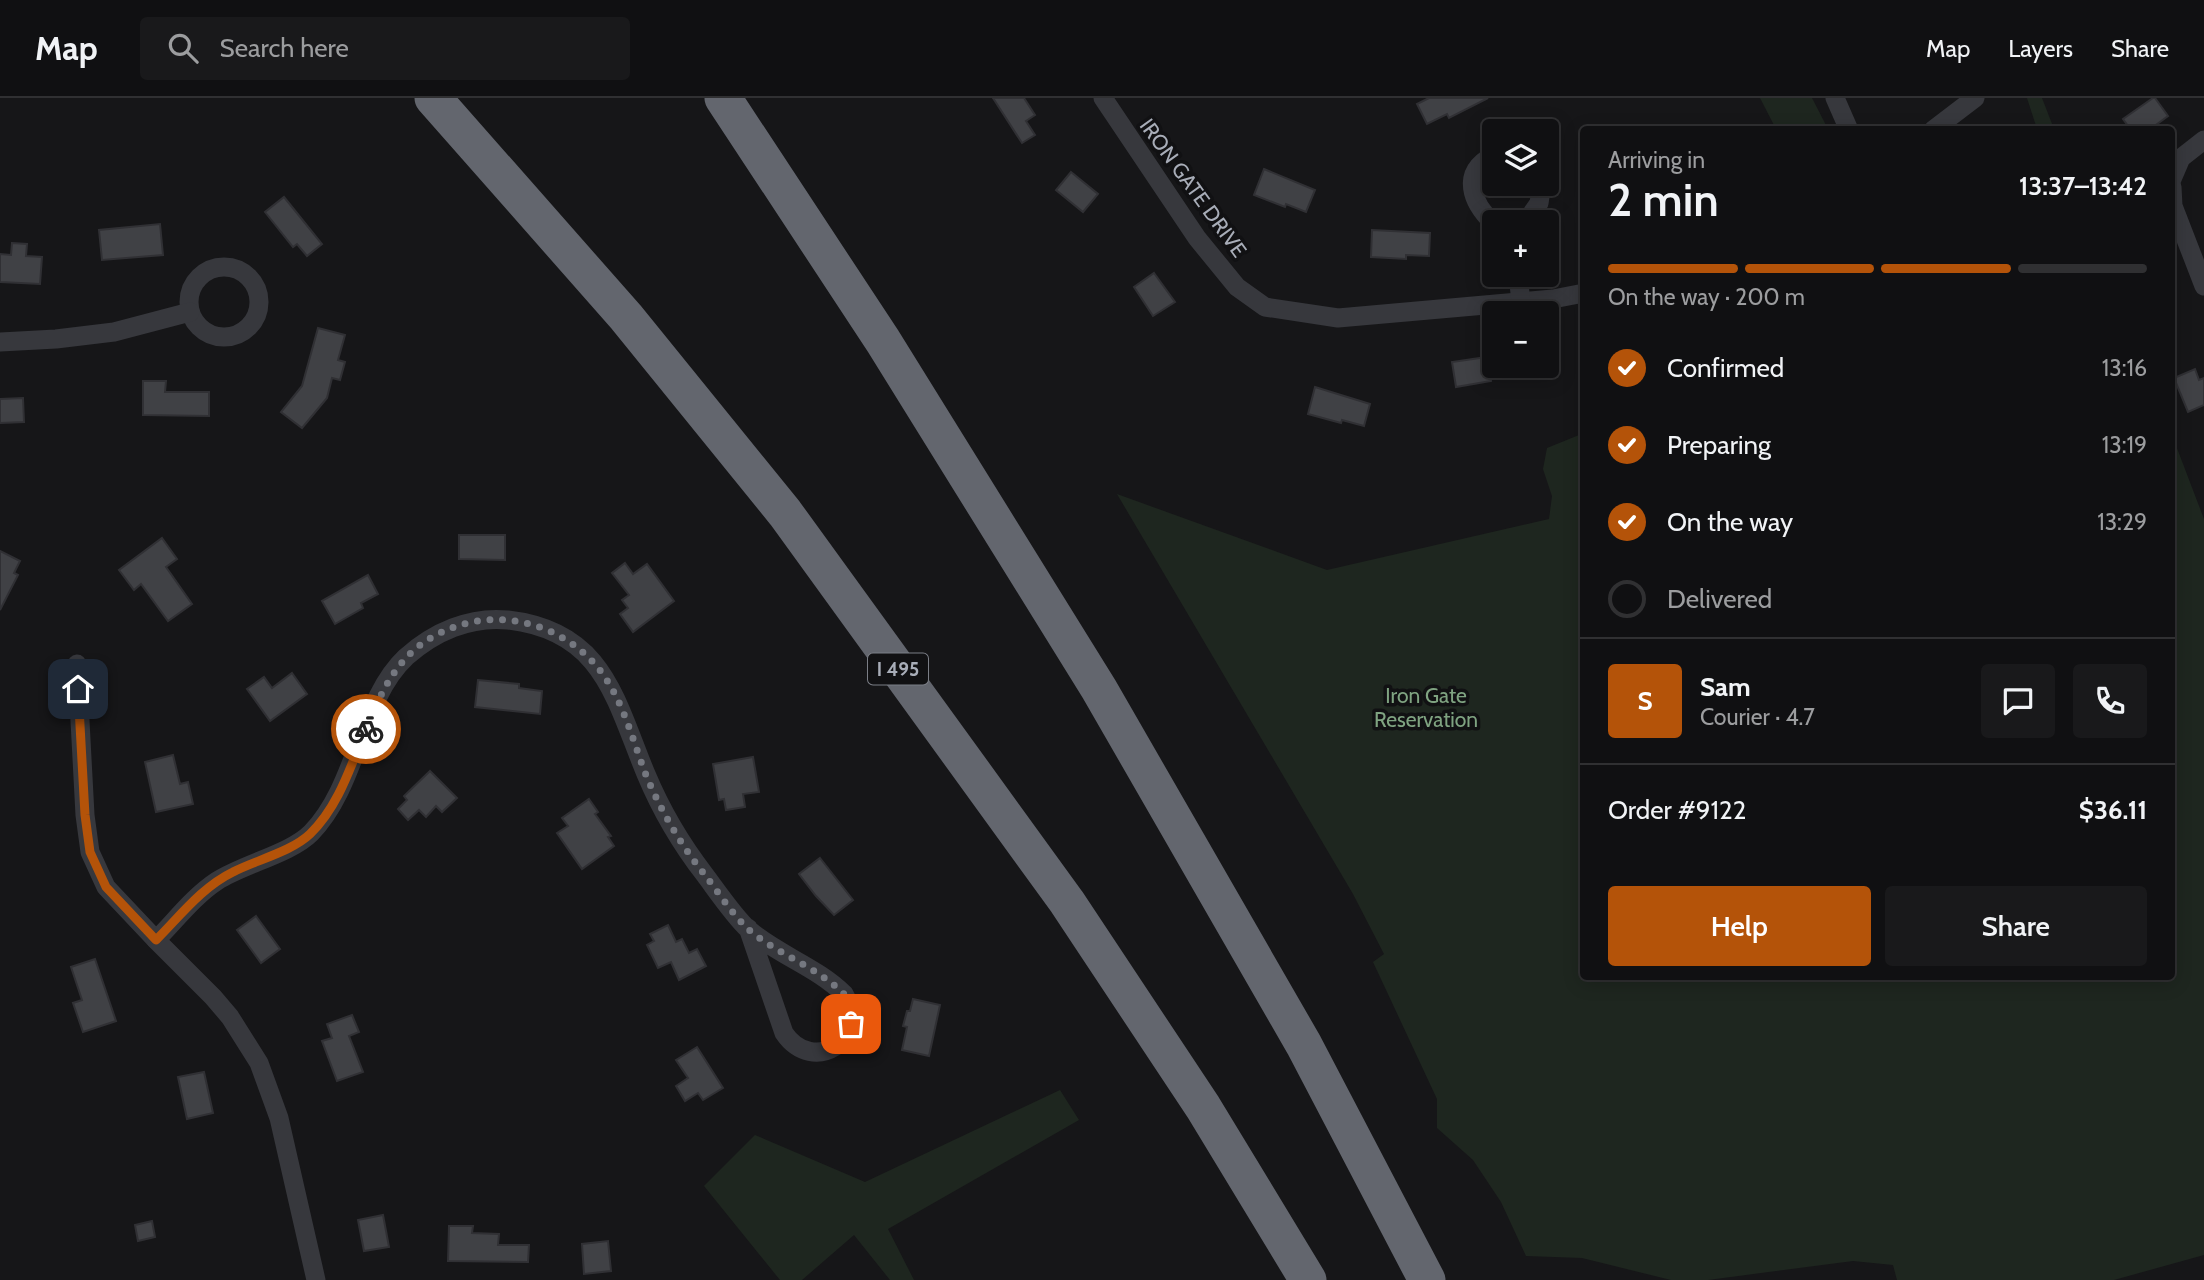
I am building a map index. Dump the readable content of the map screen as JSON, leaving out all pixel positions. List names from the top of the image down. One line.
{"streets":{"highway":["I 495"],"street":["IRON GATE DRIVE"]},"parks":["Iron Gate Reservation"],"page":{"header":"Map","search":"Search here","nav":["Map","Layers","Share"],"map_buttons":["+","−"],"heading":["2 min","Arriving in","13:37–13:42"],"panel":["Sam","Courier · 4.7","Order #9122","$36.11"],"bar":"On the way · 200 m","list":[["Confirmed","13:16"],["Preparing","13:19"],["On the way","13:29"],"Delivered"],"round":"S","buttons":["Help","Share"]}}
